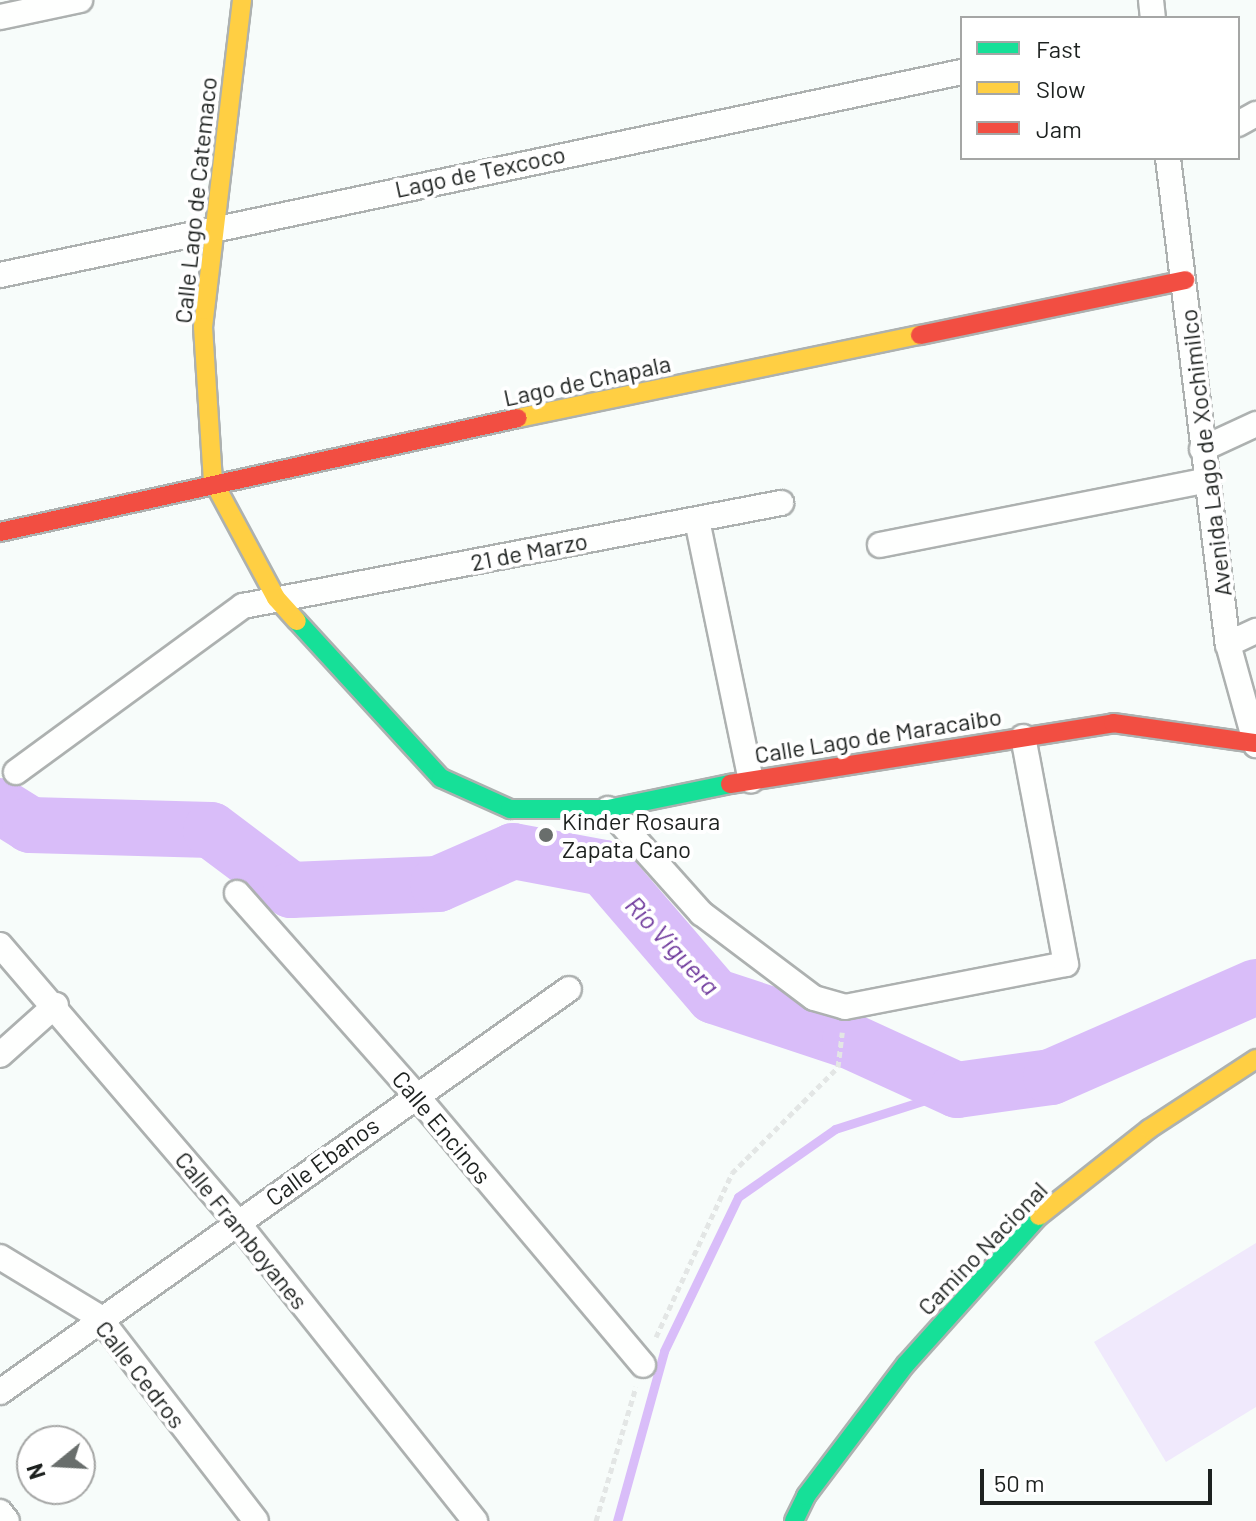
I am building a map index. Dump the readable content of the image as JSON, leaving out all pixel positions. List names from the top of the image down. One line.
{"streets":{"street":["Lago de Texcoco","Calle Lago de Catemaco","Lago de Chapala","Avenida Lago de Xochimilco","21 de Marzo","Calle Lago de Maracaibo","Calle Encinos","Calle Ebanos","Calle Framboyanes","Camino Nacional","Calle Cedros"]},"crossings":[["Lago de Texcoco","Calle Lago de Catemaco"],["Calle Lago de Catemaco","Lago de Chapala"],["Calle Lago de Catemaco","21 de Marzo"],["Calle Lago de Catemaco","Calle Lago de Maracaibo"],["Lago de Chapala","Avenida Lago de Xochimilco"],["Avenida Lago de Xochimilco","Calle Lago de Maracaibo"],["Calle Encinos","Calle Ebanos"],["Calle Ebanos","Calle Framboyanes"],["Calle Ebanos","Calle Cedros"]],"water":["Río Viguera"],"places":["Kinder Rosaura Zapata Cano"],"legend":["Fast","Slow","Jam"],"scale_bar":"50 m","north":"left"}
